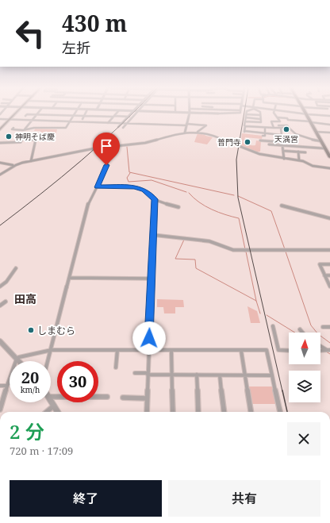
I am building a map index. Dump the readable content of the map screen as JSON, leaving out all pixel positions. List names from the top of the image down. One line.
{"districts":["田高"],"places":["天満宮","神明そば慶","普門寺","しまむら"],"north":"top","page":{"turn":["430 m","左折"],"speed":"20 km/h","limit":"30","heading":["2 分","720 m · 17:09"],"buttons":["終了","共有"]}}
